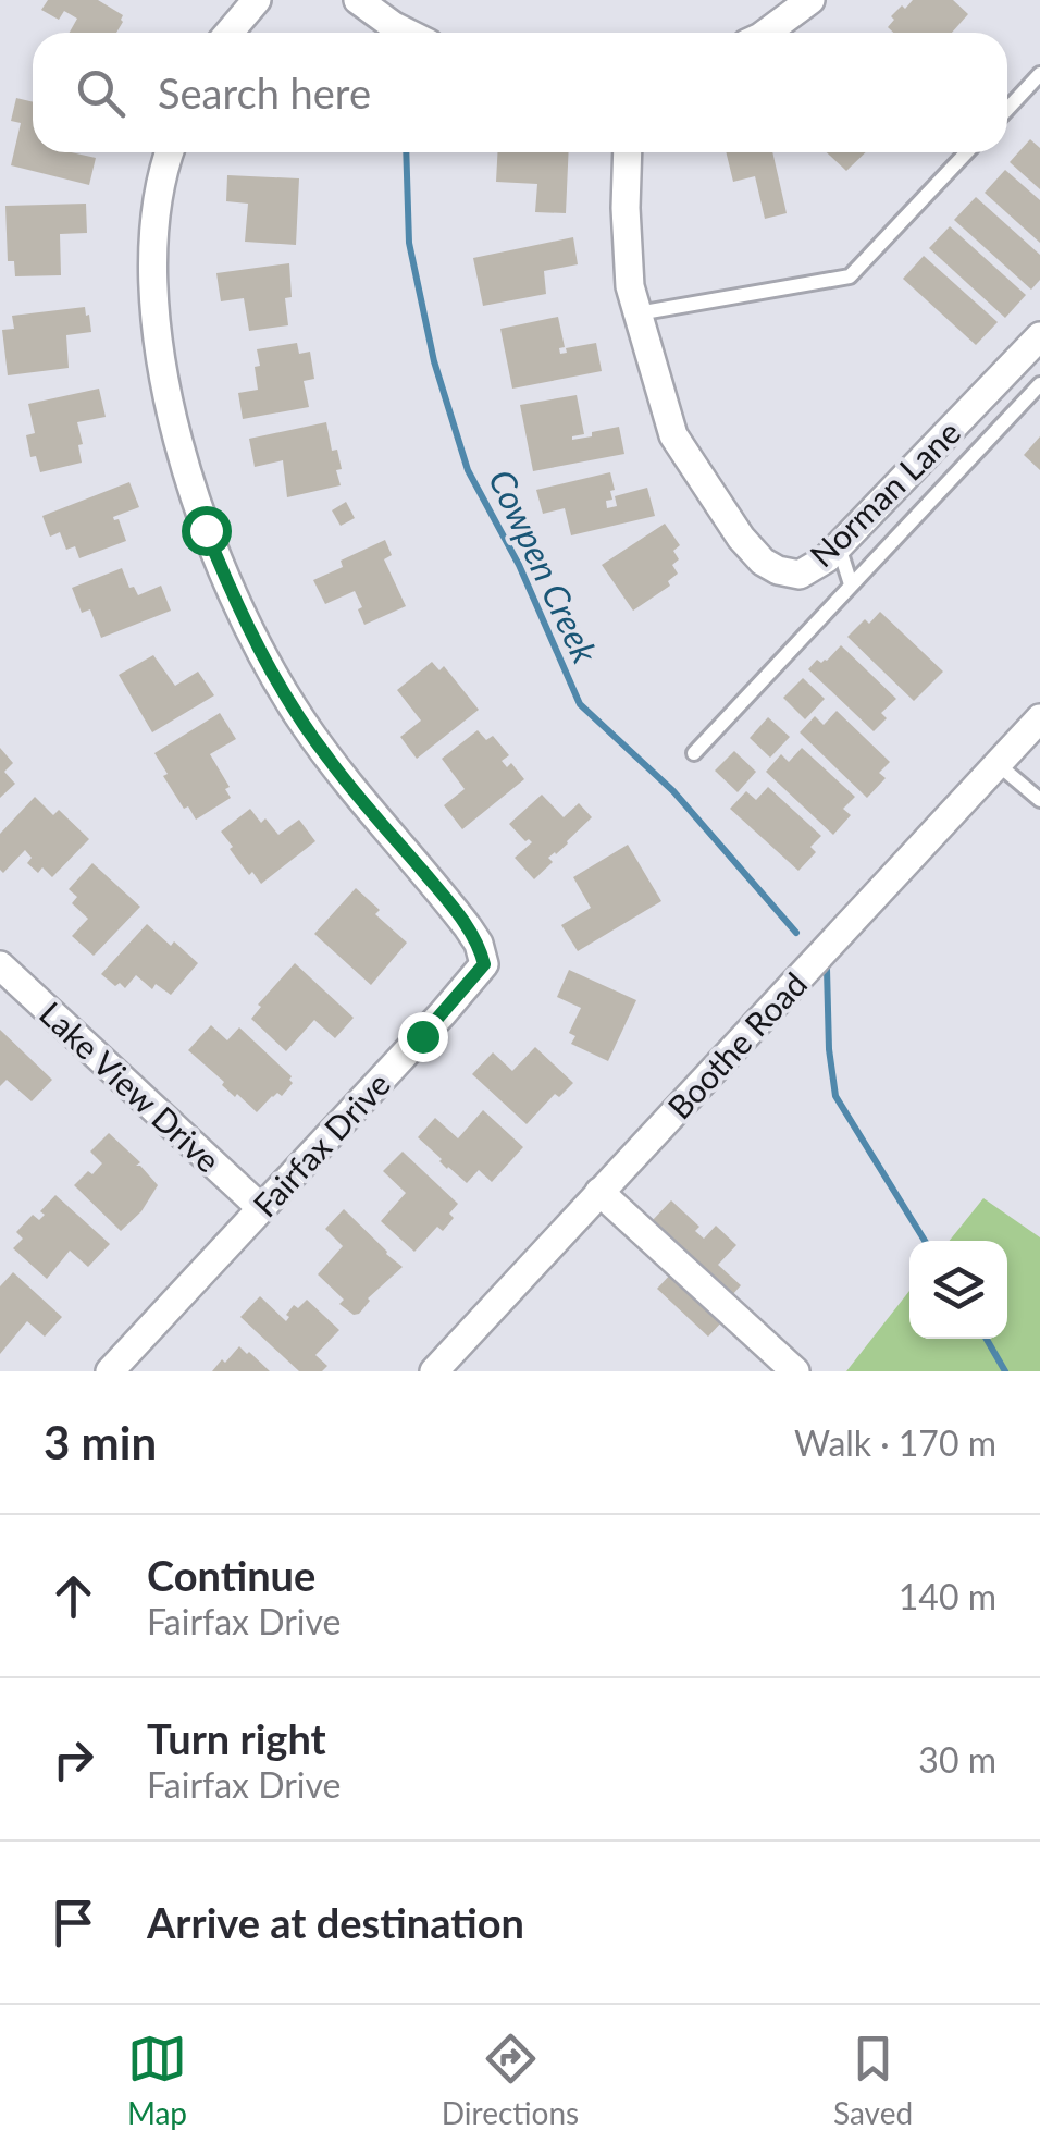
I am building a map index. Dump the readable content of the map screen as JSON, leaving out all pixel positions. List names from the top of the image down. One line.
{"streets":{"street":["Norman Lane","Boothe Road","Lake View Drive","Fairfax Drive"]},"crossings":[["Lake View Drive","Fairfax Drive"]],"water":["Cowpen Creek"],"page":{"search":"Search here","heading":["3 min","Walk · 170 m"],"list":[["Continue","Fairfax Drive","140 m"],["Turn right","Fairfax Drive","30 m"],"Arrive at destination"],"nav":["Map","Directions","Saved"]}}
